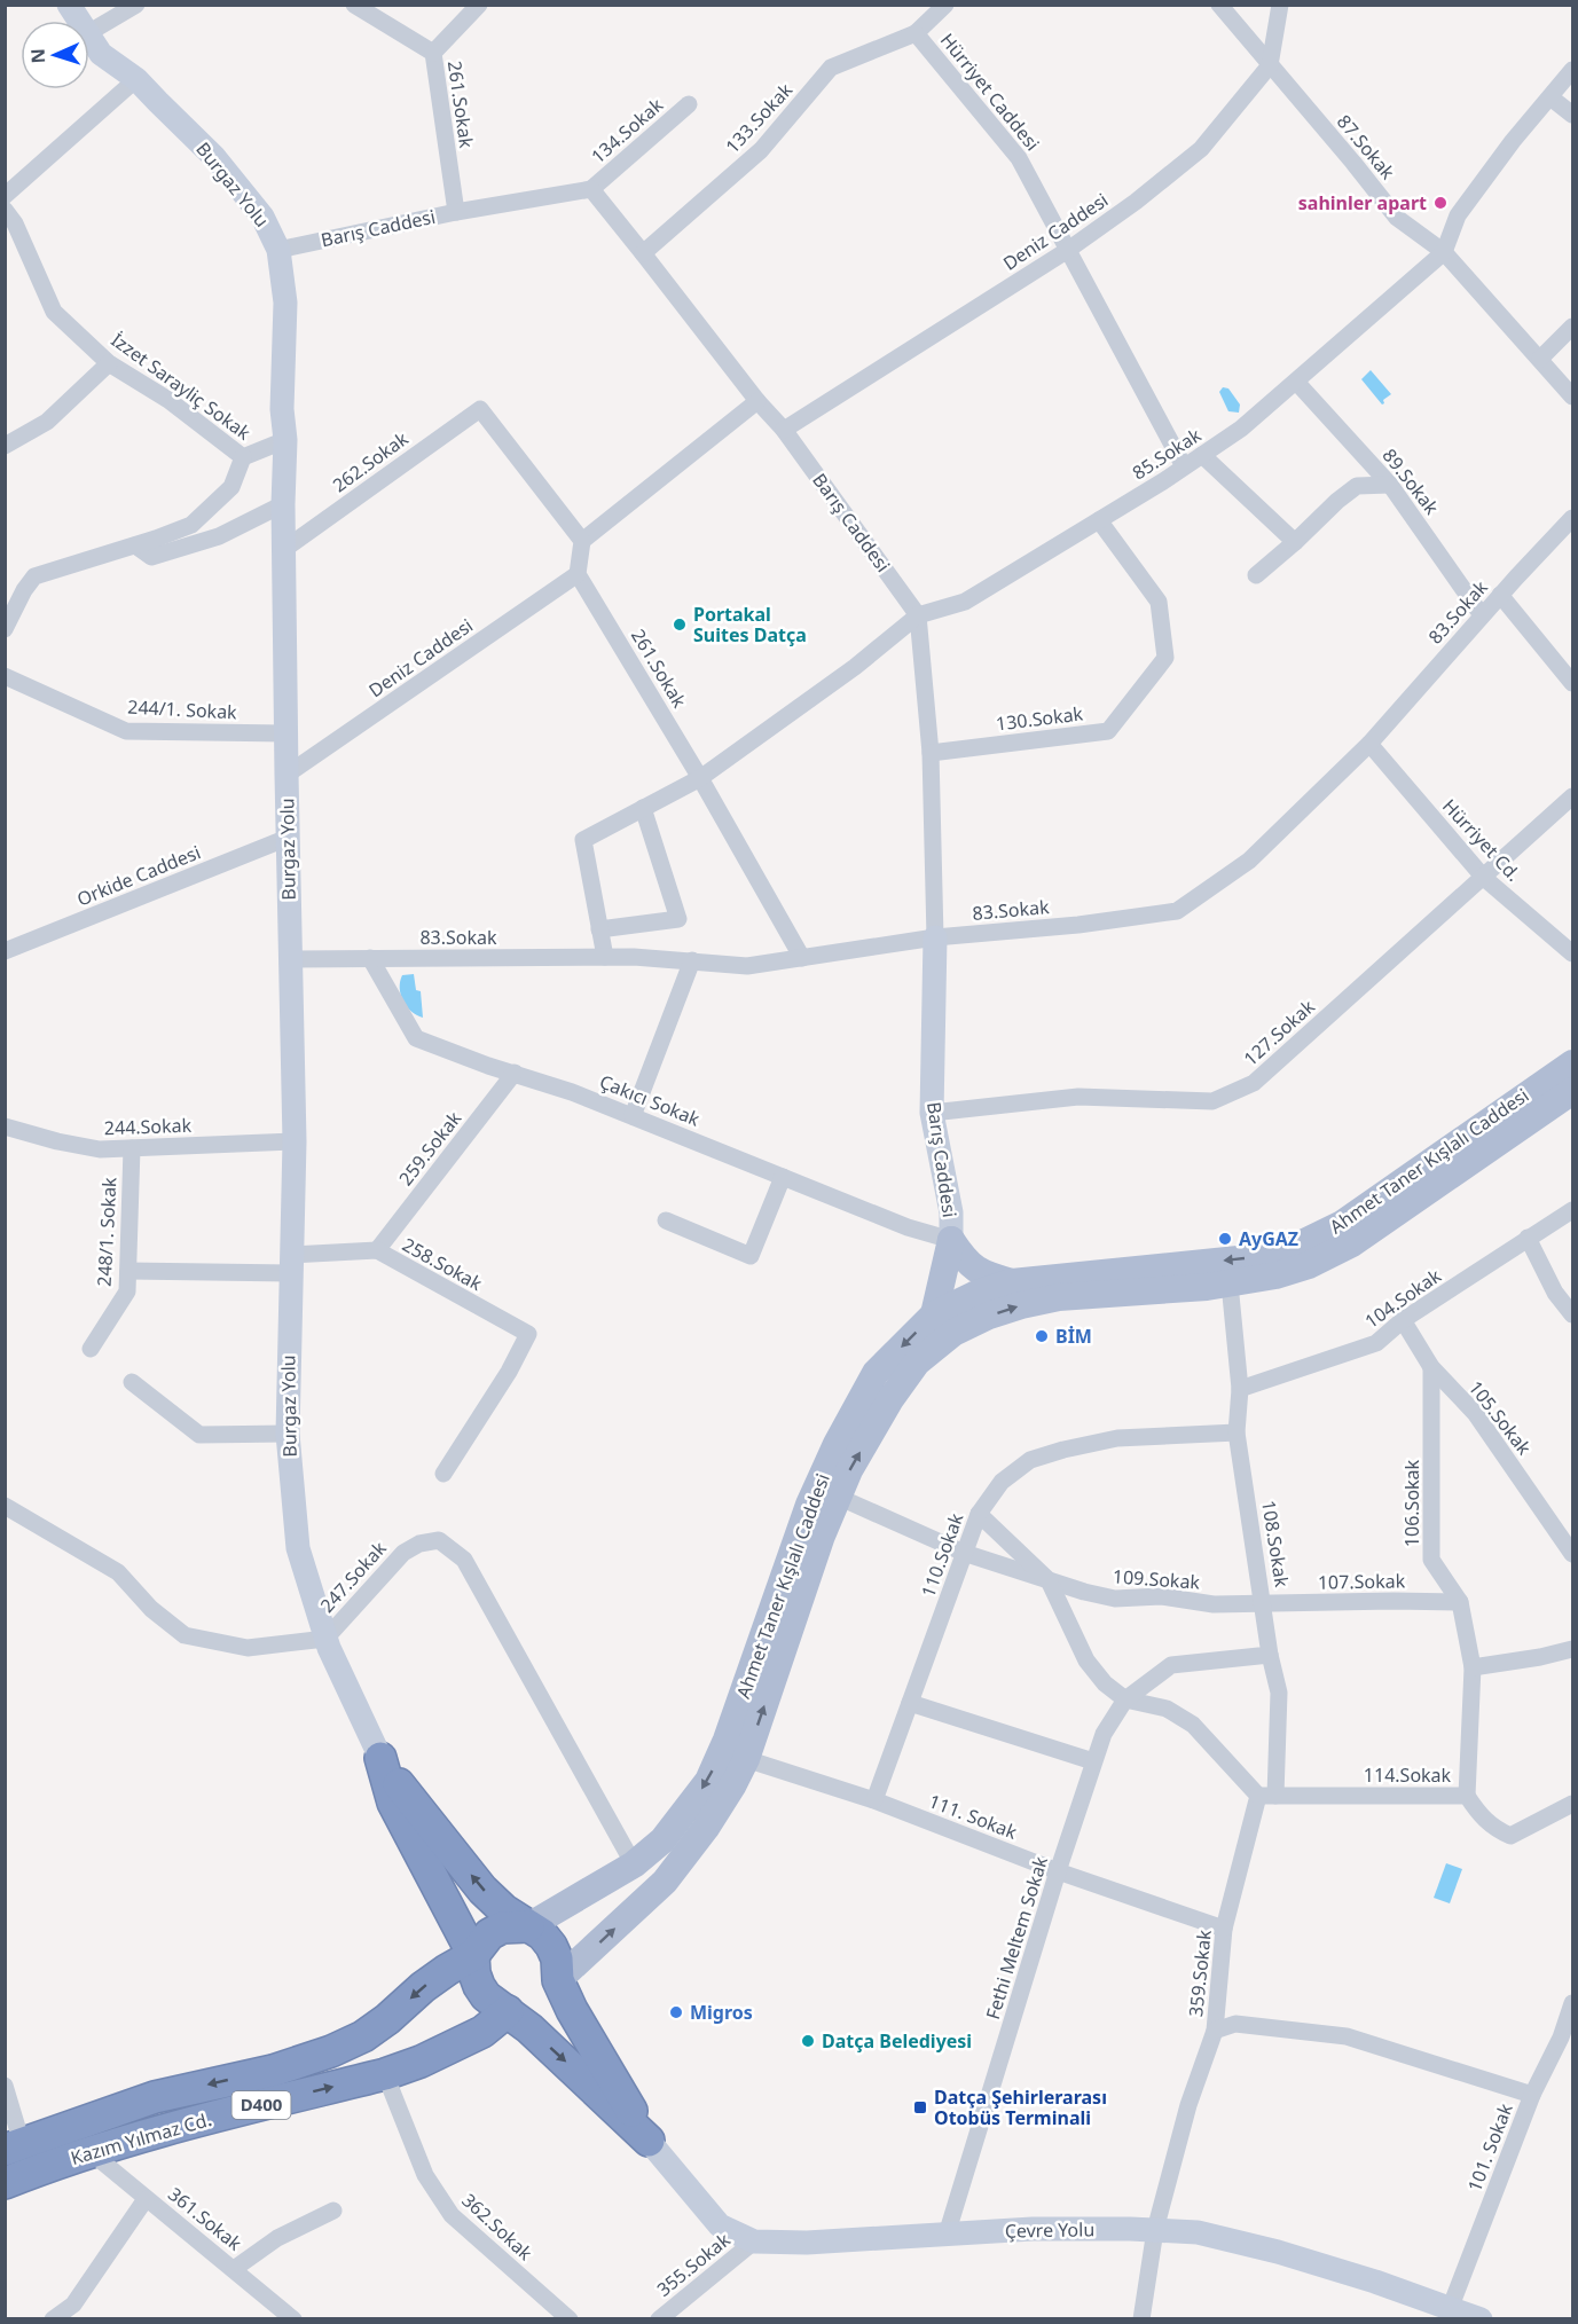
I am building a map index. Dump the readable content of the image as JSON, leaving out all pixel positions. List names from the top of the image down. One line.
{"streets":{"highway":["D400","Kazım Yılmaz Cd."],"main road":["Ahmet Taner Kışlalı Caddesi"],"street":["Hürriyet Caddesi","261.Sokak","133.Sokak","134.Sokak","87.Sokak","Burgaz Yolu","Barış Caddesi","Deniz Caddesi","İzzet Sarayliç Sokak","85.Sokak","262.Sokak","89.Sokak","83.Sokak","244/1. Sokak","130.Sokak","Hürriyet Cd.","Orkide Caddesi","127.Sokak","Çakıcı Sokak","244.Sokak","259.Sokak","248/1. Sokak","258.Sokak","104.Sokak","105.Sokak","106.Sokak","108.Sokak","110.Sokak","247.Sokak","109.Sokak","107.Sokak","114.Sokak","111. Sokak","Fethi Meltem Sokak","359.Sokak","101. Sokak","361.Sokak","362.Sokak","Çevre Yolu","355.Sokak"]},"crossings":[["Hürriyet Caddesi","133.Sokak"],["Hürriyet Caddesi","Deniz Caddesi"],["Hürriyet Caddesi","85.Sokak"],["261.Sokak","Barış Caddesi"],["261.Sokak","Deniz Caddesi"],["261.Sokak","85.Sokak"],["261.Sokak","83.Sokak"],["133.Sokak","Barış Caddesi"],["134.Sokak","Barış Caddesi"],["87.Sokak","Deniz Caddesi"],["87.Sokak","85.Sokak"],["Burgaz Yolu","Barış Caddesi"],["Burgaz Yolu","Deniz Caddesi"],["Burgaz Yolu","İzzet Sarayliç Sokak"],["Burgaz Yolu","262.Sokak"],["Burgaz Yolu","83.Sokak"],["Burgaz Yolu","244/1. Sokak"],["Burgaz Yolu","Orkide Caddesi"],["Burgaz Yolu","244.Sokak"],["Burgaz Yolu","258.Sokak"],["Burgaz Yolu","247.Sokak"],["Barış Caddesi","Deniz Caddesi"],["Barış Caddesi","85.Sokak"],["Barış Caddesi","83.Sokak"],["Barış Caddesi","130.Sokak"],["Barış Caddesi","127.Sokak"],["Barış Caddesi","Çakıcı Sokak"],["85.Sokak","89.Sokak"],["85.Sokak","130.Sokak"],["89.Sokak","83.Sokak"],["83.Sokak","Hürriyet Cd."],["83.Sokak","Çakıcı Sokak"],["Hürriyet Cd.","127.Sokak"],["Çakıcı Sokak","259.Sokak"],["244.Sokak","248/1. Sokak"],["259.Sokak","258.Sokak"],["Ahmet Taner Kışlalı Caddesi","108.Sokak"],["Ahmet Taner Kışlalı Caddesi","247.Sokak"],["Ahmet Taner Kışlalı Caddesi","109.Sokak"],["Ahmet Taner Kışlalı Caddesi","111. Sokak"],["Ahmet Taner Kışlalı Caddesi","D400"],["Ahmet Taner Kışlalı Caddesi","Kazım Yılmaz Cd."],["248/1. Sokak","258.Sokak"],["104.Sokak","105.Sokak"],["104.Sokak","108.Sokak"],["105.Sokak","106.Sokak"],["106.Sokak","107.Sokak"],["106.Sokak","114.Sokak"],["108.Sokak","110.Sokak"],["108.Sokak","109.Sokak"],["108.Sokak","107.Sokak"],["108.Sokak","114.Sokak"],["108.Sokak","359.Sokak"],["110.Sokak","109.Sokak"],["110.Sokak","111. Sokak"],["109.Sokak","107.Sokak"],["109.Sokak","Fethi Meltem Sokak"],["114.Sokak","359.Sokak"],["111. Sokak","Fethi Meltem Sokak"],["111. Sokak","359.Sokak"],["Fethi Meltem Sokak","Çevre Yolu"],["359.Sokak","Çevre Yolu"],["D400","Kazım Yılmaz Cd."],["Kazım Yılmaz Cd.","361.Sokak"],["Kazım Yılmaz Cd.","362.Sokak"],["101. Sokak","Çevre Yolu"],["Çevre Yolu","355.Sokak"]],"places":{"other":["sahinler apart","Portakal Suites Datça","AyGAZ","BİM","Migros","Datça Belediyesi"],"transit":["Datça Şehirlerarası Otobüs Terminali"]},"north":"left"}
